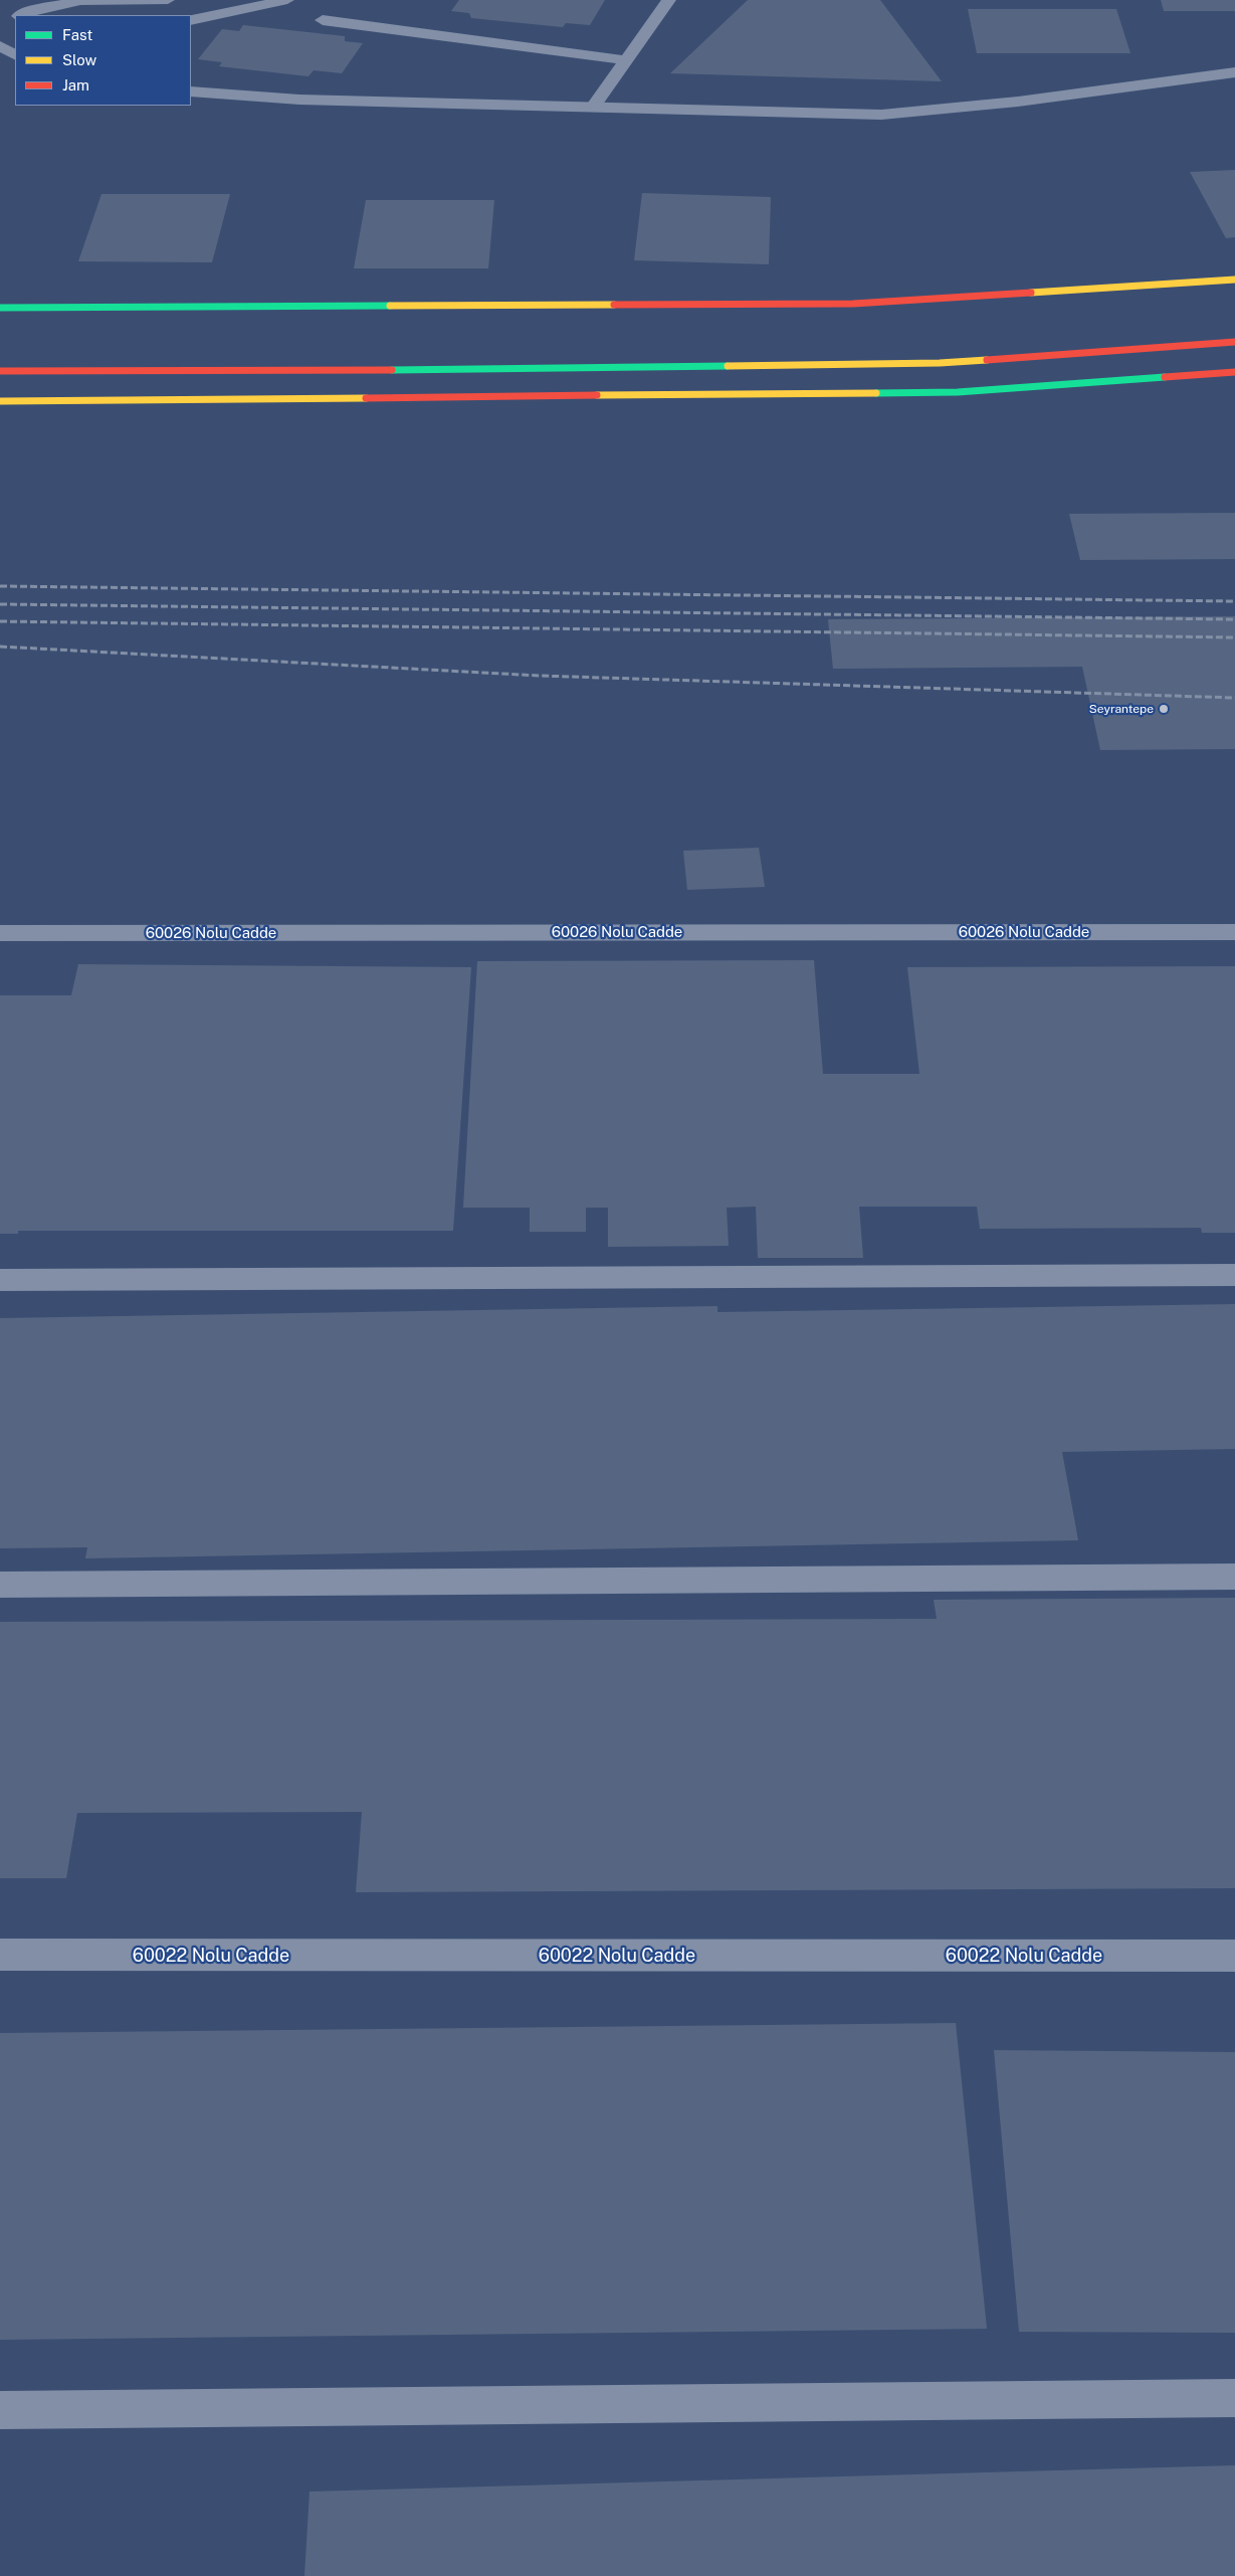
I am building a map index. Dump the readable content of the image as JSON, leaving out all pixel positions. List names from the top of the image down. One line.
{"streets":{"street":["60026 Nolu Cadde","60022 Nolu Cadde"]},"places":["Seyrantepe"],"legend":["Fast","Slow","Jam"]}
